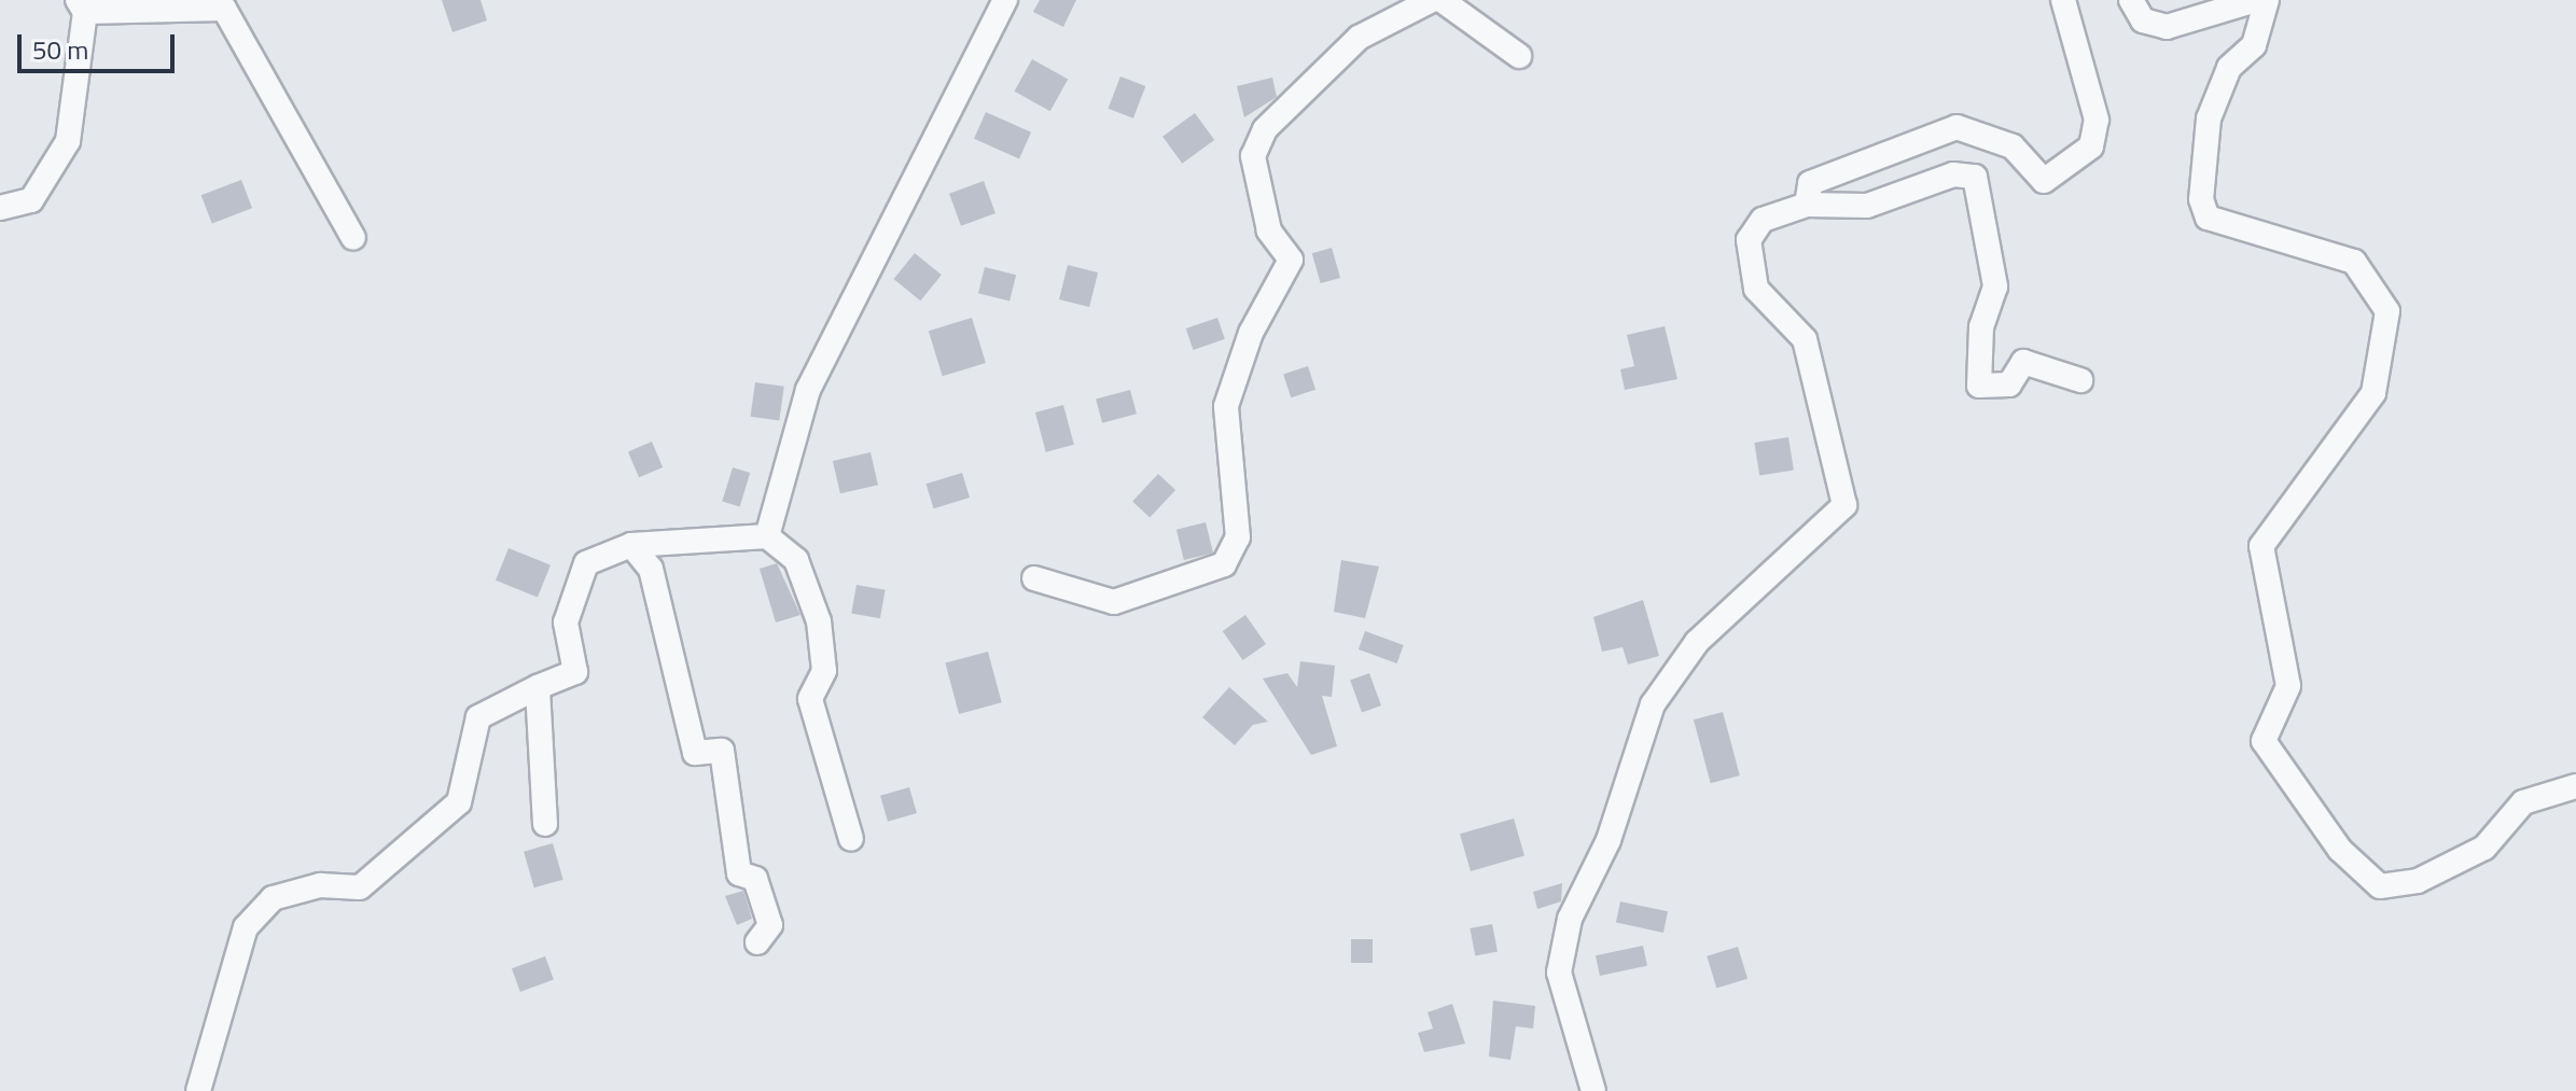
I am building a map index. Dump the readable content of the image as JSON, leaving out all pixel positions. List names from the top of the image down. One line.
{"scale_bar":"50 m"}
